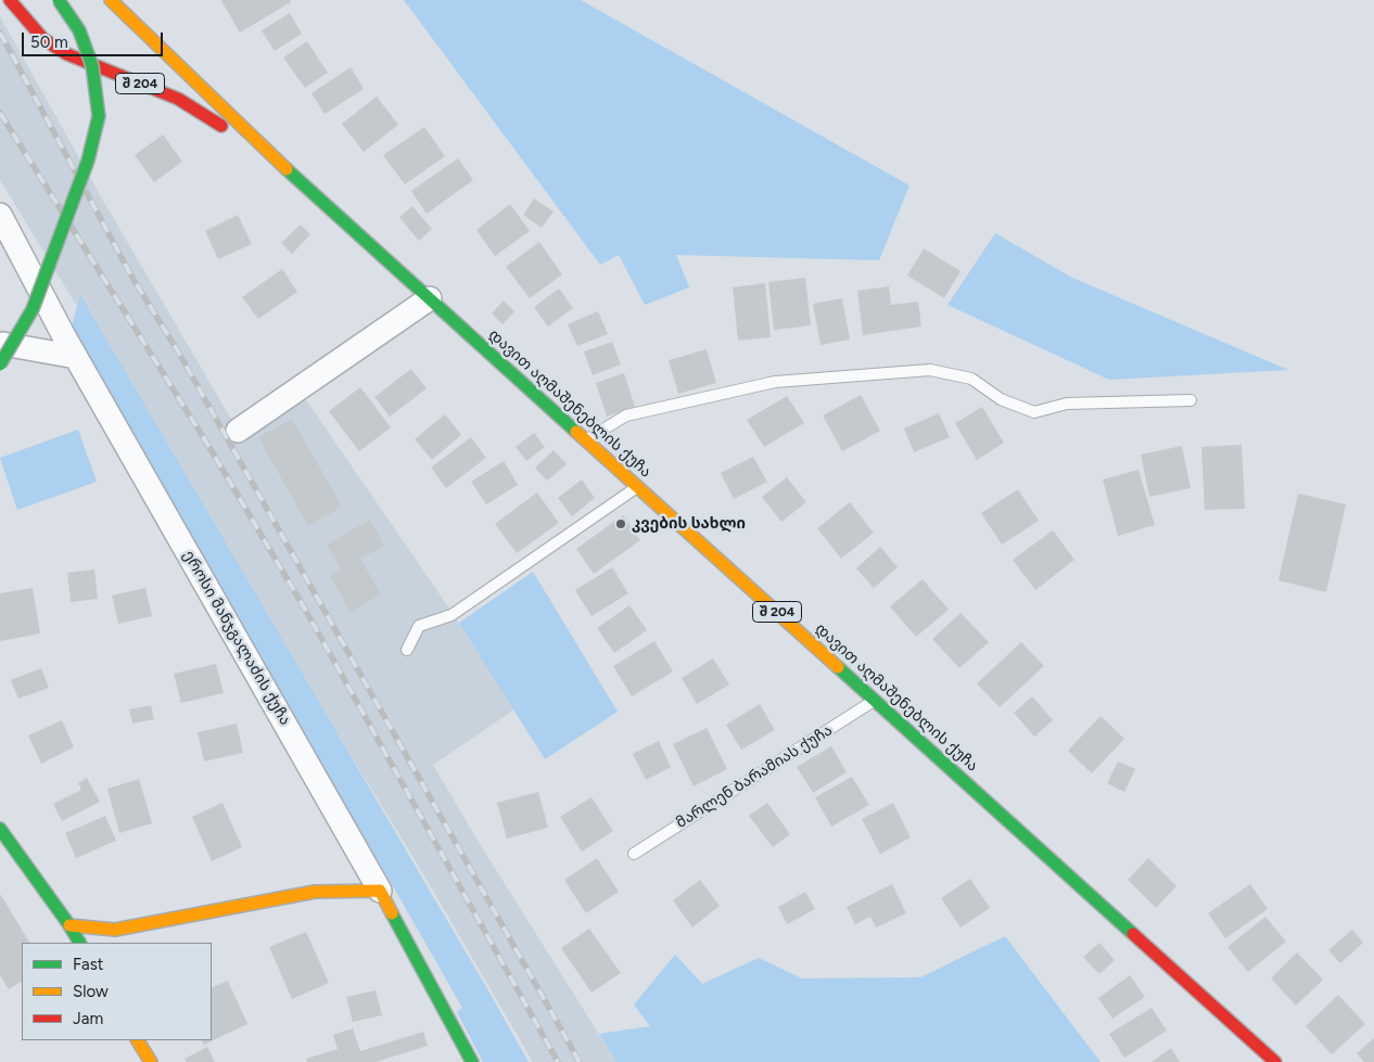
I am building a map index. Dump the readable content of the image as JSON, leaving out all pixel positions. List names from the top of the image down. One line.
{"streets":{"main road":["შ 204","დავით აღმაშენებლის ქუჩა","ეროსი მანჯგალაძის ქუჩა"],"lane":["მარლენ ბარამიას ქუჩა"]},"crossings":[["დავით აღმაშენებლის ქუჩა","მარლენ ბარამიას ქუჩა"]],"places":["კვების სახლი"],"legend":["Fast","Slow","Jam"],"scale_bar":"50 m"}
